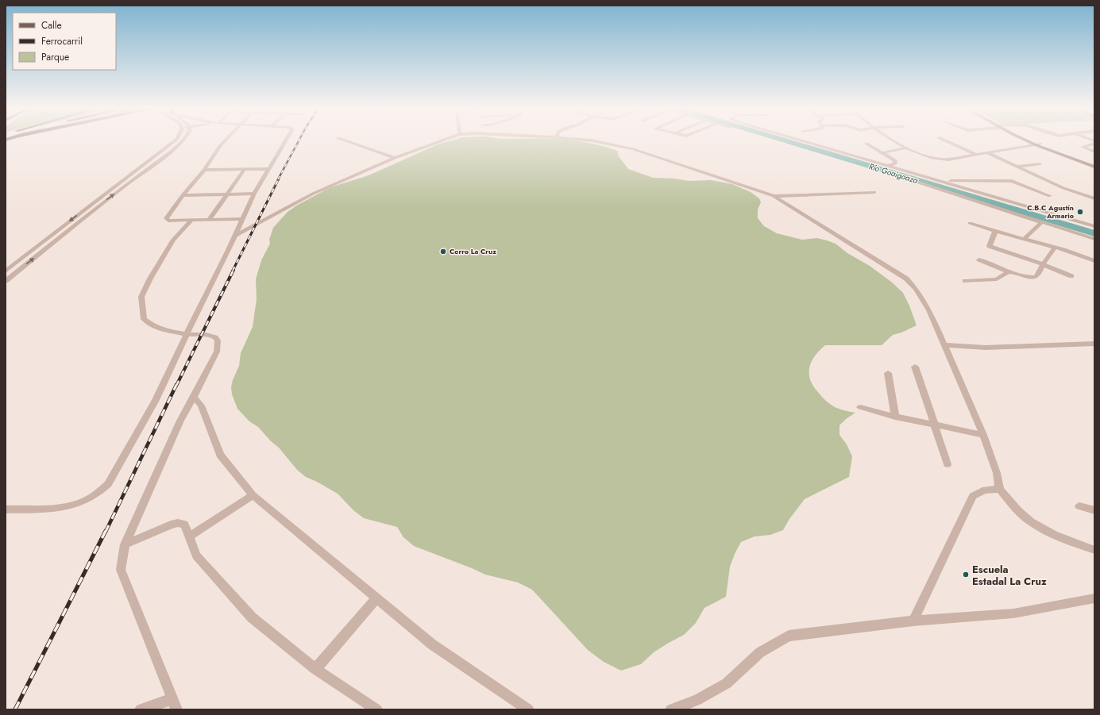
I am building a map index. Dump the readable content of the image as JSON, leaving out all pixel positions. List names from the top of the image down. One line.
{"water":["Río Goaigoaza"],"places":["C.B.C Agustín Armario","Cerro La Cruz","Escuela Estadal La Cruz"],"legend":["Calle","Ferrocarril","Parque"]}
